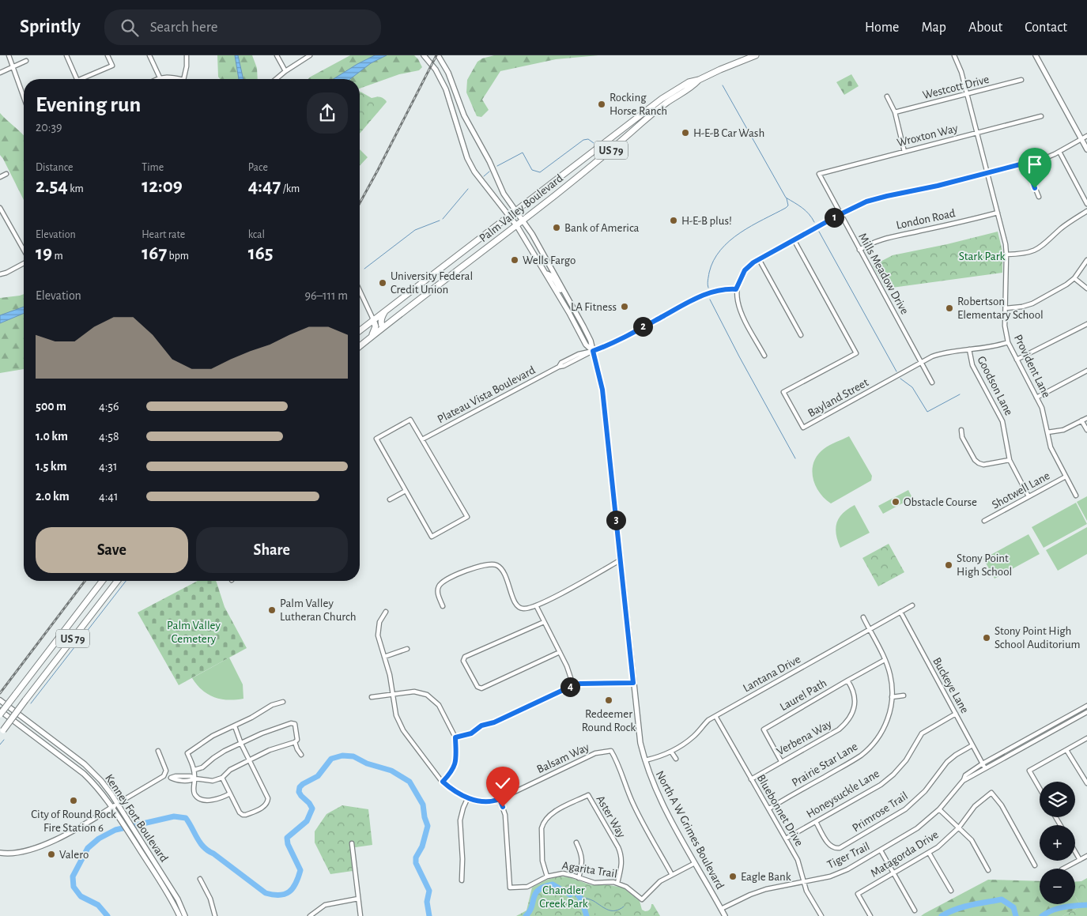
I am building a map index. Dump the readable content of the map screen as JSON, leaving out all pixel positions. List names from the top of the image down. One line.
{"streets":{"highway":["US 79","Palm Valley Boulevard"],"main road":["Kenney Fort Boulevard","North A W Grimes Boulevard"],"street":["Westcott Drive","Wroxton Way","London Road","Mills Meadow Drive","Provident Lane","Goodson Lane","Plateau Vista Boulevard","Bayland Street","Shotwell Lane","Lantana Drive","Buckeye Lane","Laurel Path","Verbena Way","Balsam Way","Prairie Star Lane","Honeysuckle Lane","Bluebonnet Drive","Primrose Trail","Aster Way","Matagorda Drive","Tiger Trail","Agarita Trail"]},"crossings":[["Westcott Drive","Provident Lane"],["Wroxton Way","Mills Meadow Drive"],["Wroxton Way","Provident Lane"],["Palm Valley Boulevard","North A W Grimes Boulevard"],["London Road","Mills Meadow Drive"],["London Road","Provident Lane"],["Mills Meadow Drive","Bayland Street"],["Provident Lane","Bayland Street"],["Provident Lane","Shotwell Lane"],["Goodson Lane","Bayland Street"],["Goodson Lane","Shotwell Lane"],["Plateau Vista Boulevard","North A W Grimes Boulevard"],["Lantana Drive","Buckeye Lane"],["Lantana Drive","Prairie Star Lane"],["Lantana Drive","Bluebonnet Drive"],["Lantana Drive","North A W Grimes Boulevard"],["Buckeye Lane","Honeysuckle Lane"],["Buckeye Lane","Primrose Trail"],["Buckeye Lane","Tiger Trail"],["Laurel Path","Verbena Way"],["Laurel Path","Prairie Star Lane"],["Verbena Way","Bluebonnet Drive"],["Balsam Way","Agarita Trail"],["Prairie Star Lane","Bluebonnet Drive"],["Honeysuckle Lane","Bluebonnet Drive"],["Honeysuckle Lane","Primrose Trail"],["Bluebonnet Drive","Tiger Trail"],["Aster Way","Agarita Trail"],["North A W Grimes Boulevard","Tiger Trail"],["North A W Grimes Boulevard","Agarita Trail"]],"parks":["Stark Park","Palm Valley Cemetery","Chandler Creek Park"],"places":["Rocking Horse Ranch","H-E-B Car Wash","H-E-B plus!","Bank of America","Wells Fargo","University Federal Credit Union","LA Fitness","Robertson Elementary School","Obstacle Course","Stony Point High School","Palm Valley Lutheran Church","Stony Point High School Auditorium","Redeemer Round Rock","City of Round Rock Fire Station 6","Valero","Eagle Bank"],"page":{"header":"Sprintly","search":"Search here","nav":["Home","Map","About","Contact"],"heading":["Evening run","20:39"],"stats":[["Distance","2.54 km"],["Time","12:09"],["Pace","4:47 /km"],["Elevation","19 m"],["Heart rate","167 bpm"],["kcal","165"]],"pins":["1","2","3","4"],"chart":["Elevation","96–111 m"],"list":[{"name":"500 m","note":"4:56"},{"name":"1.0 km","note":"4:58"},{"name":"1.5 km","note":"4:31"},{"name":"2.0 km","note":"4:41"}],"buttons":["Save","Share"],"map_buttons":["+","−"]}}
